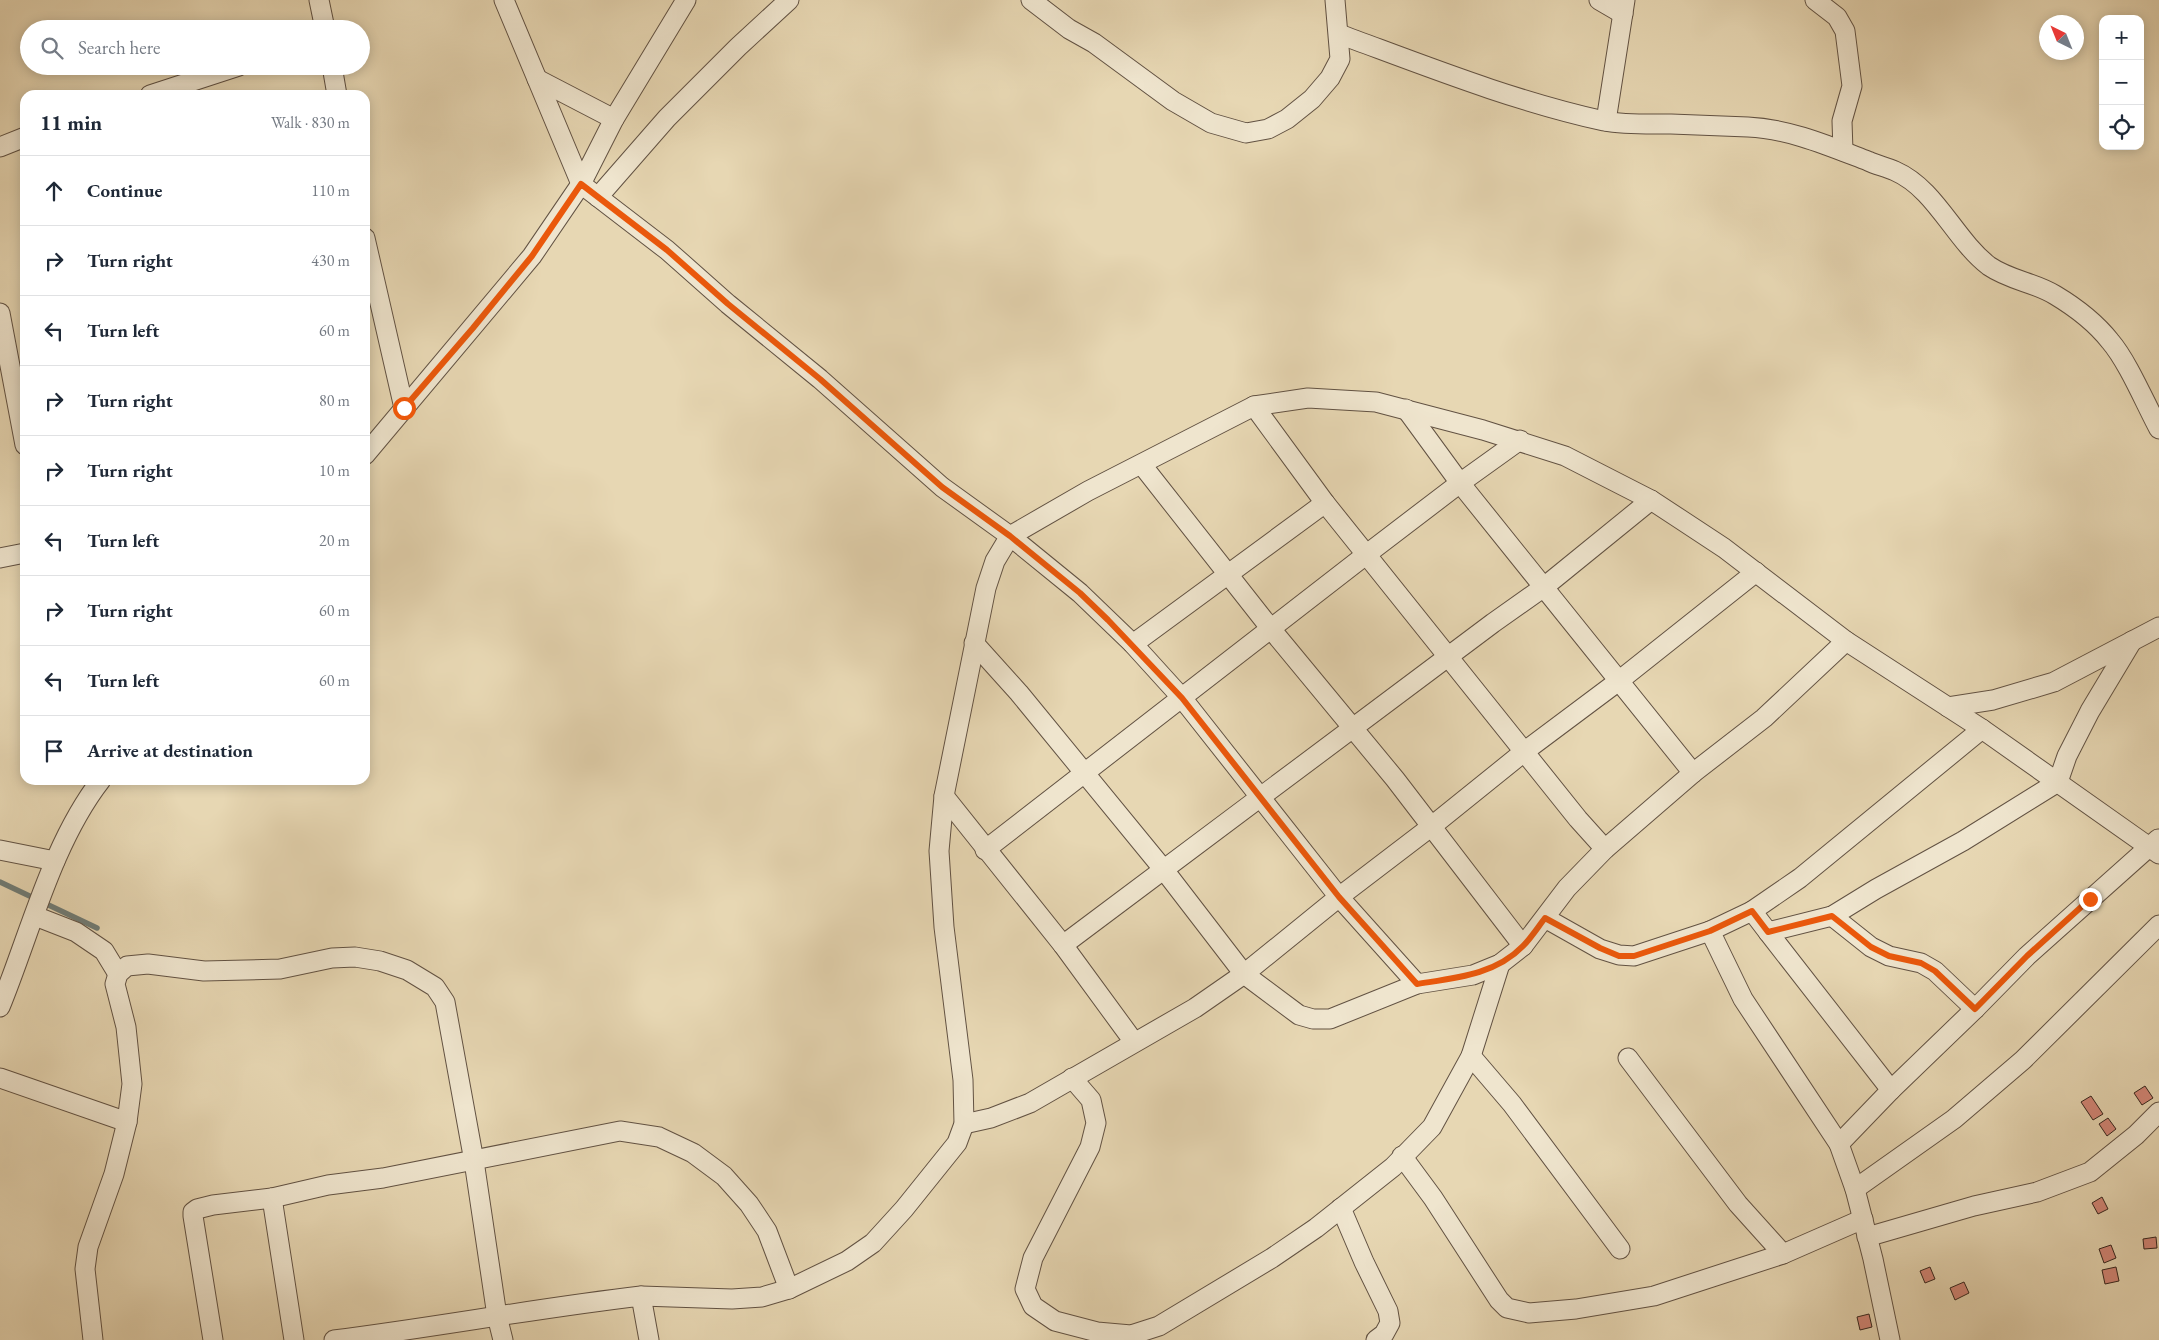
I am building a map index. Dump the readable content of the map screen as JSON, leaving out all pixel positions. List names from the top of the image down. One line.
{"north":"top left","page":{"map_buttons":["+","−"],"search":"Search here","heading":["11 min","Walk · 830 m"],"list":[["Continue","110 m"],["Turn right","430 m"],["Turn left","60 m"],["Turn right","80 m"],["Turn right","10 m"],["Turn left","20 m"],["Turn right","60 m"],["Turn left","60 m"],"Arrive at destination"]}}
